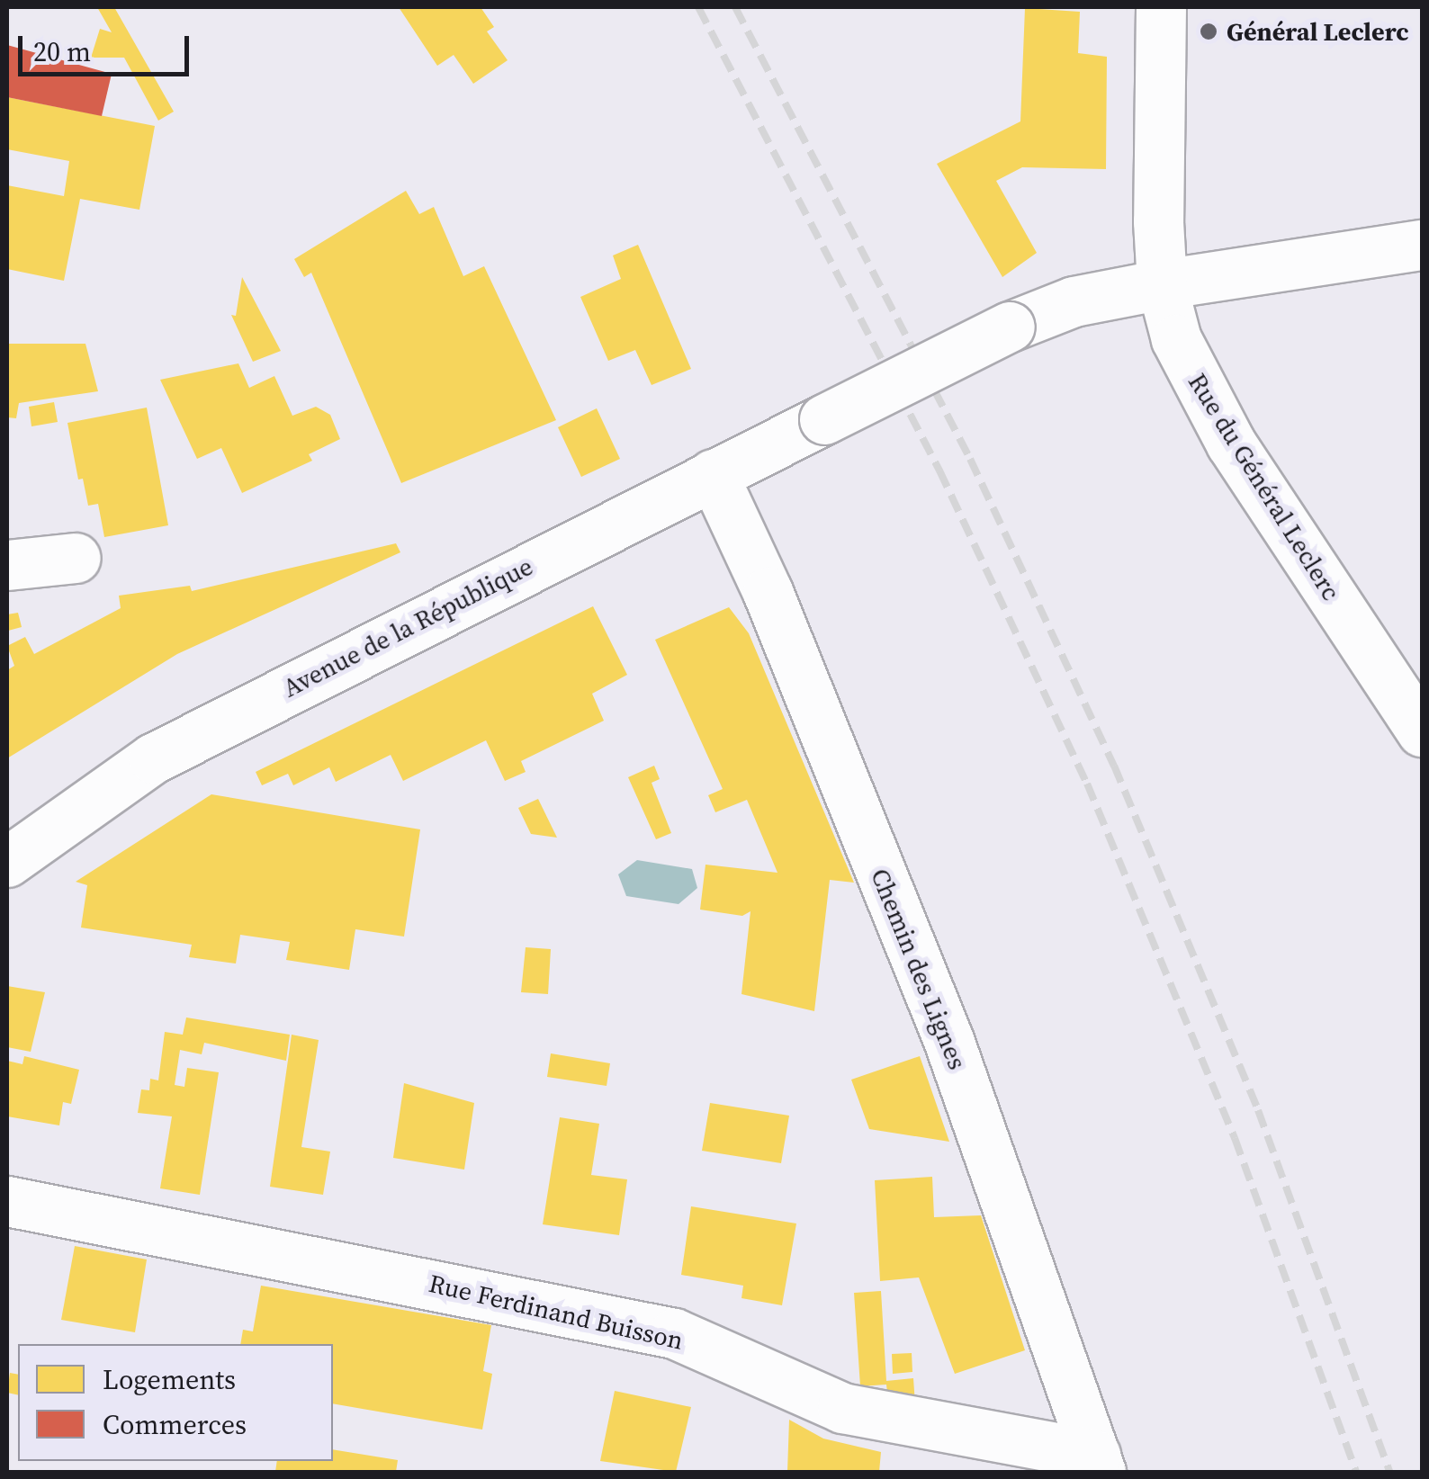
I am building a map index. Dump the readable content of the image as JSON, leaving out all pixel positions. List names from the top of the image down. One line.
{"streets":{"street":["Rue du Général Leclerc","Avenue de la République","Chemin des Lignes","Rue Ferdinand Buisson"]},"crossings":[["Rue du Général Leclerc","Avenue de la République"],["Avenue de la République","Chemin des Lignes"],["Chemin des Lignes","Rue Ferdinand Buisson"]],"places":["Général Leclerc"],"legend":["Logements","Commerces"],"scale_bar":"20 m"}
